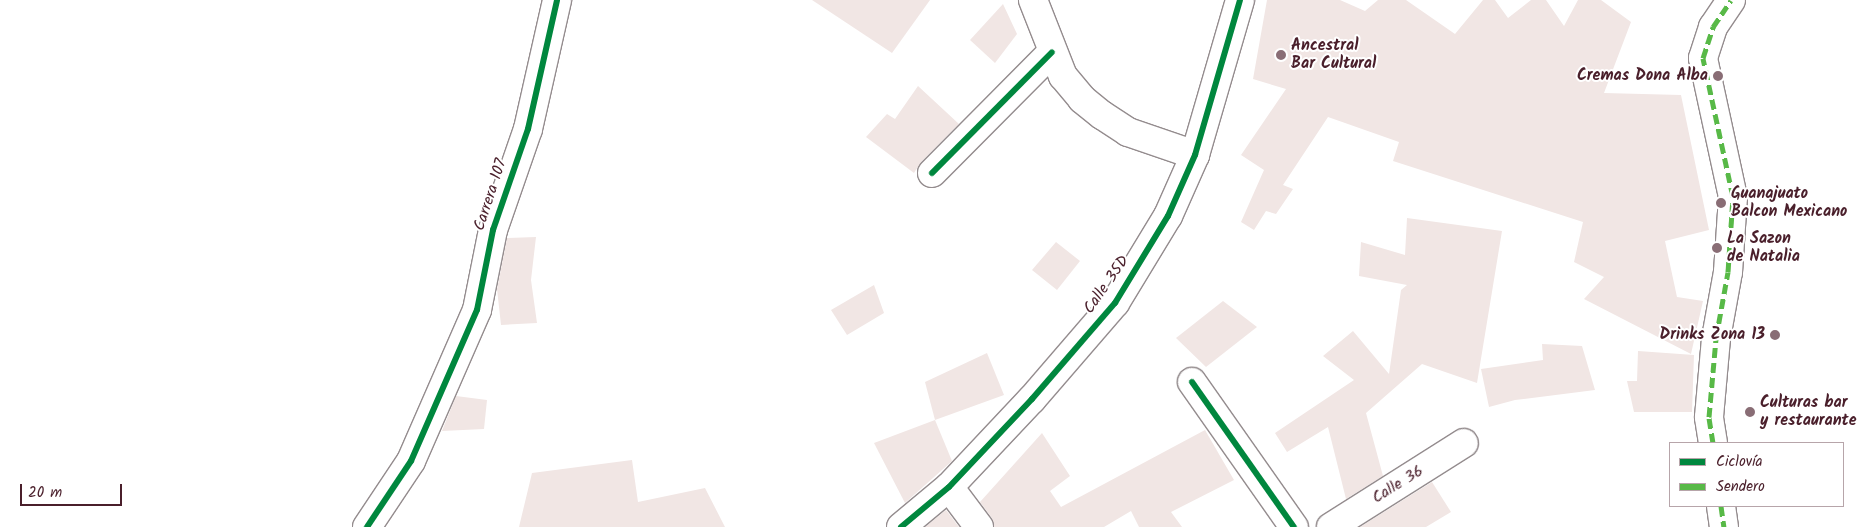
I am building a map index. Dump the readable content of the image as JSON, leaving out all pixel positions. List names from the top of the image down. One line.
{"streets":{"street":["Carrera 107","Calle 35D","Calle 36"]},"places":["Ancestral Bar Cultural","Cremas Dona Alba","Guanajuato Balcon Mexicano","La Sazon de Natalia","Drinks Zona 13","Culturas bar y restaurante"],"legend":["Ciclovía","Sendero"],"scale_bar":"20 m"}
